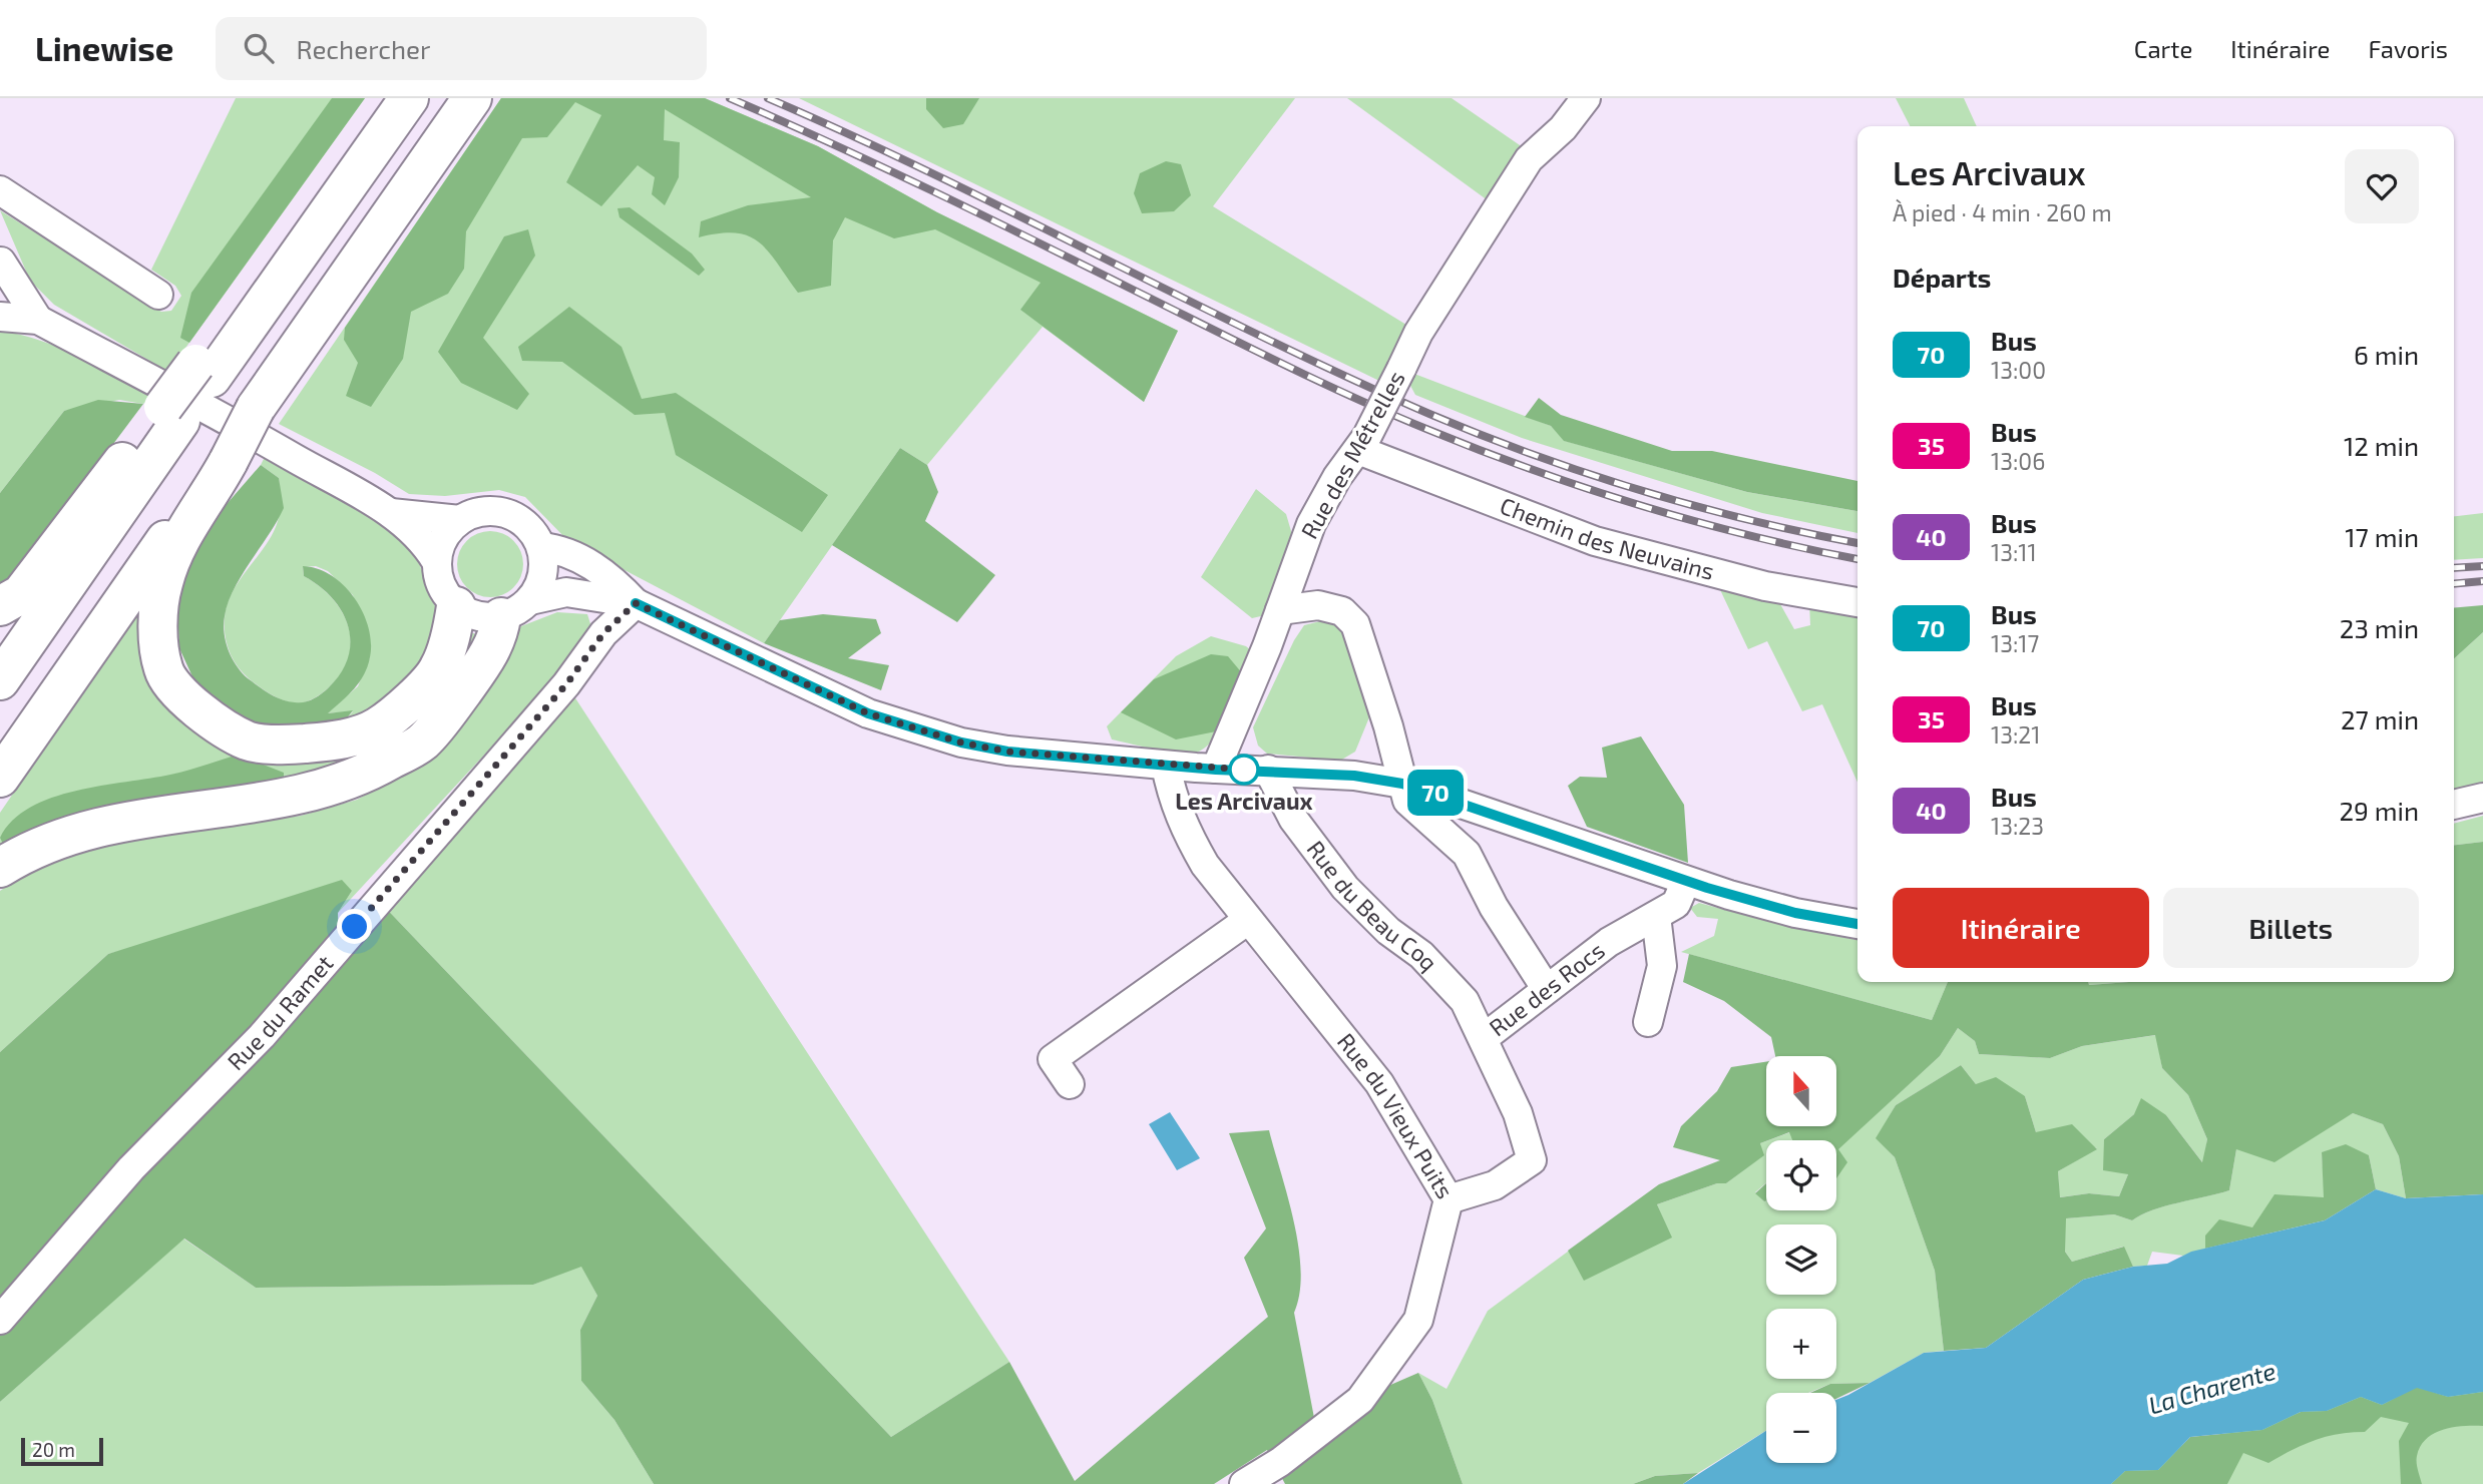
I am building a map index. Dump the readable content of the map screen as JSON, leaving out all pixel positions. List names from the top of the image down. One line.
{"streets":{"street":["Rue des Métrelles","Chemin des Neuvains","Rue du Beau Coq","Rue des Rocs","Rue du Ramet","Rue du Vieux Puits"]},"crossings":[["Rue des Métrelles","Chemin des Neuvains"],["Rue du Beau Coq","Rue des Rocs"],["Rue des Rocs","Rue du Vieux Puits"]],"water":["La Charente"],"places":["Les Arcivaux"],"lines":["bus line 70"],"scale_bar":"20 m","north":"top","page":{"header":"Linewise","search":"Rechercher","nav":["Carte","Itinéraire","Favoris"],"on_map":"70","heading":[["Les Arcivaux","À pied · 4 min · 260 m"],"Départs"],"list":[{"mark":"70","name":"Bus","note":"13:00","value":"6 min"},{"mark":"35","name":"Bus","note":"13:06","value":"12 min"},{"mark":"40","name":"Bus","note":"13:11","value":"17 min"},{"mark":"70","name":"Bus","note":"13:17","value":"23 min"},{"mark":"35","name":"Bus","note":"13:21","value":"27 min"},{"mark":"40","name":"Bus","note":"13:23","value":"29 min"}],"buttons":["Itinéraire","Billets"],"map_buttons":["+","−"],"scale":"20 m"}}
